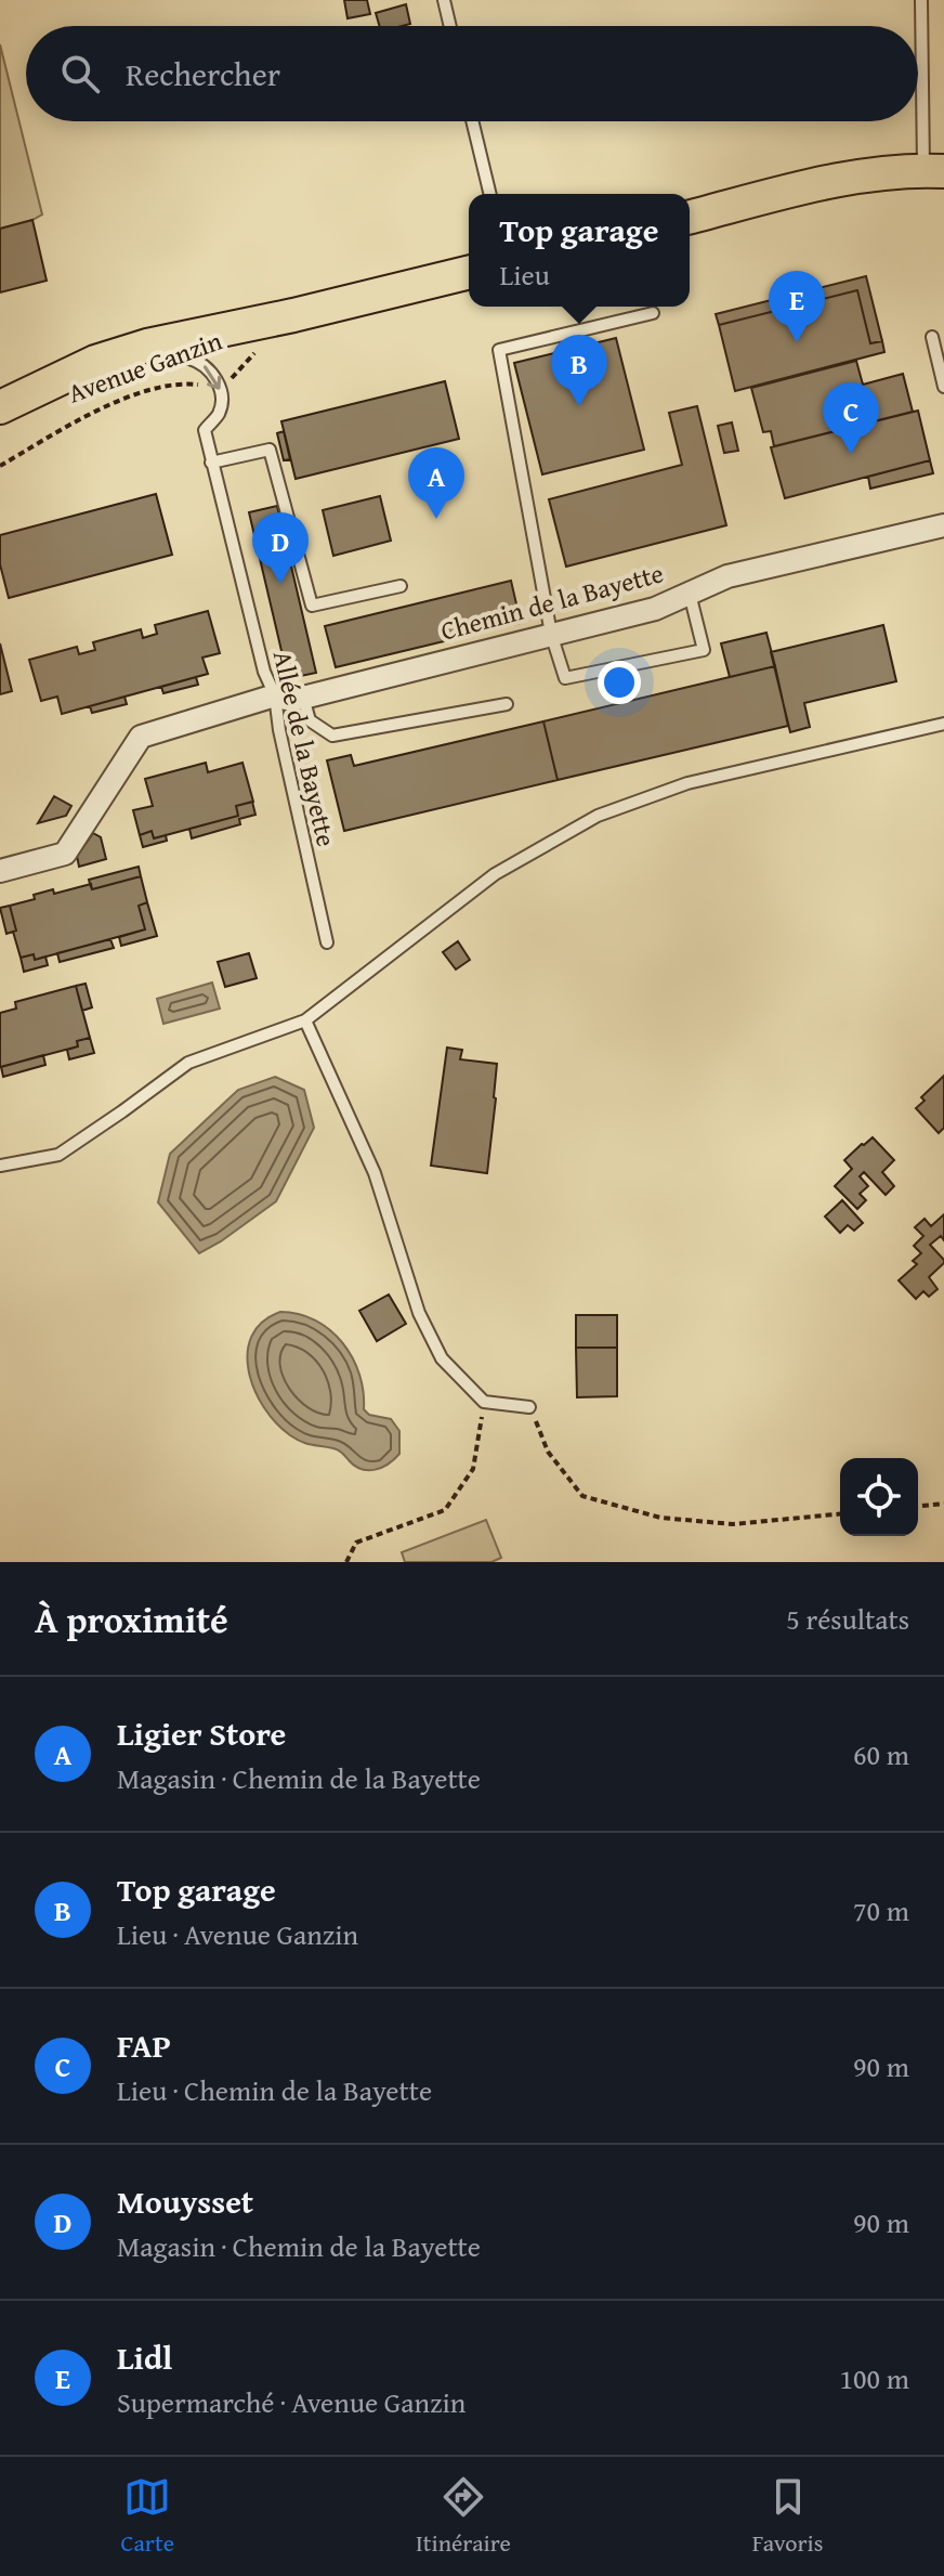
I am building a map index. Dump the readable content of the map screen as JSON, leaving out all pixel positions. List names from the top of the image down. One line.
{"streets":{"main road":["Avenue Ganzin"],"street":["Chemin de la Bayette"],"lane":["Allée de la Bayette"]},"crossings":[["Avenue Ganzin","Allée de la Bayette"],["Chemin de la Bayette","Allée de la Bayette"]],"page":{"search":"Rechercher","popup":["Top garage","Lieu"],"pins":["E","B","C","A","D"],"heading":["À proximité","5 résultats"],"list":[{"mark":"A","name":"Ligier Store","note":"Magasin · Chemin de la Bayette","value":"60 m"},{"mark":"B","name":"Top garage","note":"Lieu · Avenue Ganzin","value":"70 m"},{"mark":"C","name":"FAP","note":"Lieu · Chemin de la Bayette","value":"90 m"},{"mark":"D","name":"Mouysset","note":"Magasin · Chemin de la Bayette","value":"90 m"},{"mark":"E","name":"Lidl","note":"Supermarché · Avenue Ganzin","value":"100 m"}],"nav":["Carte","Itinéraire","Favoris"]}}
